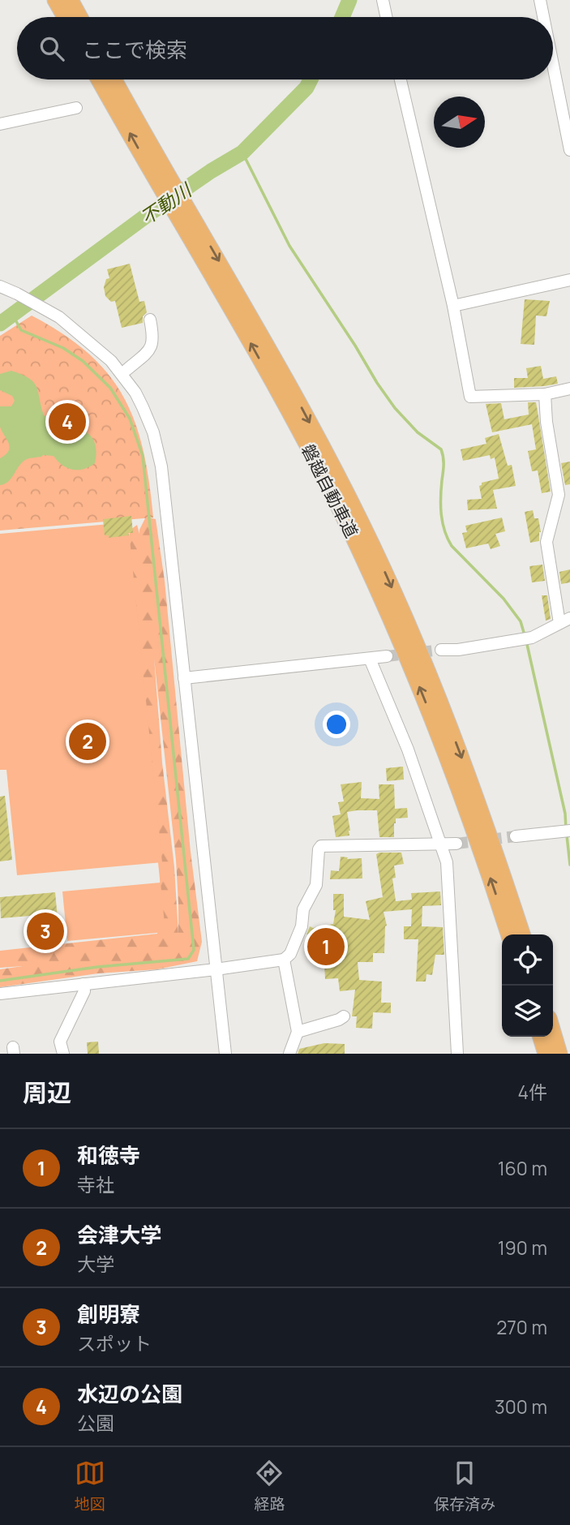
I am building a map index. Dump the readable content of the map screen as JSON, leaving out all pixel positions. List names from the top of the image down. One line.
{"streets":{"highway":["磐越自動車道"]},"water":["不動川"],"north":"right","page":{"search":"ここで検索","pins":["4","2","3","1"],"heading":["周辺","4件"],"list":[{"mark":"1","name":"和徳寺","note":"寺社","value":"160 m"},{"mark":"2","name":"会津大学","note":"大学","value":"190 m"},{"mark":"3","name":"創明寮","note":"スポット","value":"270 m"},{"mark":"4","name":"水辺の公園","note":"公園","value":"300 m"}],"nav":["地図","経路","保存済み"]}}
